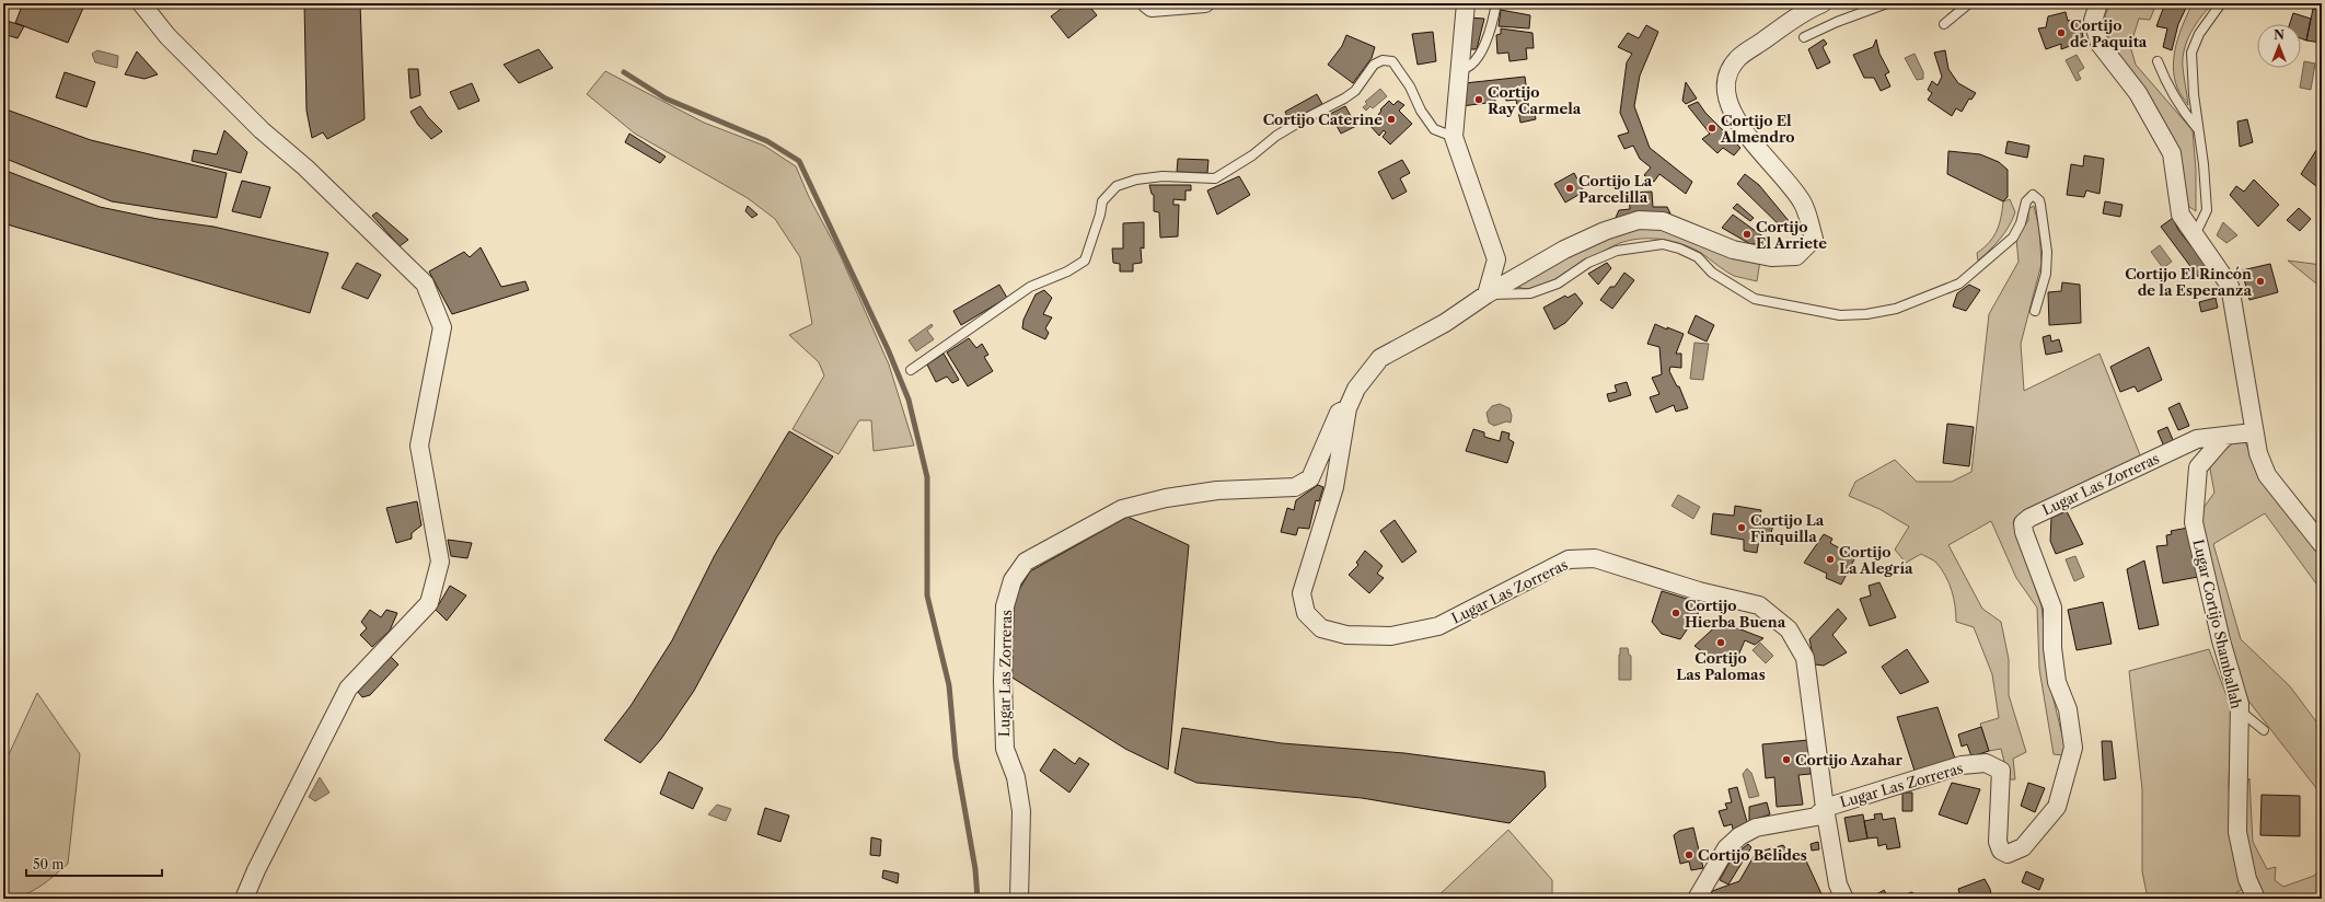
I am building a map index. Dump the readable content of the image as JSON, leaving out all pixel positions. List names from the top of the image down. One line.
{"streets":{"street":["Lugar Las Zorreras","Lugar Cortijo Shamballah"]},"crossings":[["Lugar Las Zorreras","Lugar Cortijo Shamballah"]],"places":["Cortijo de Paquita","Cortijo Ray Carmela","Cortijo Caterine","Cortijo El Almendro","Cortijo La Parcelilla","Cortijo El Arriete","Cortijo El Rincón de la Esperanza","Cortijo La Finquilla","Cortijo La Alegría","Cortijo Hierba Buena","Cortijo Las Palomas","Cortijo Azahar","Cortijo Belides"],"scale_bar":"50 m","north":"top"}
